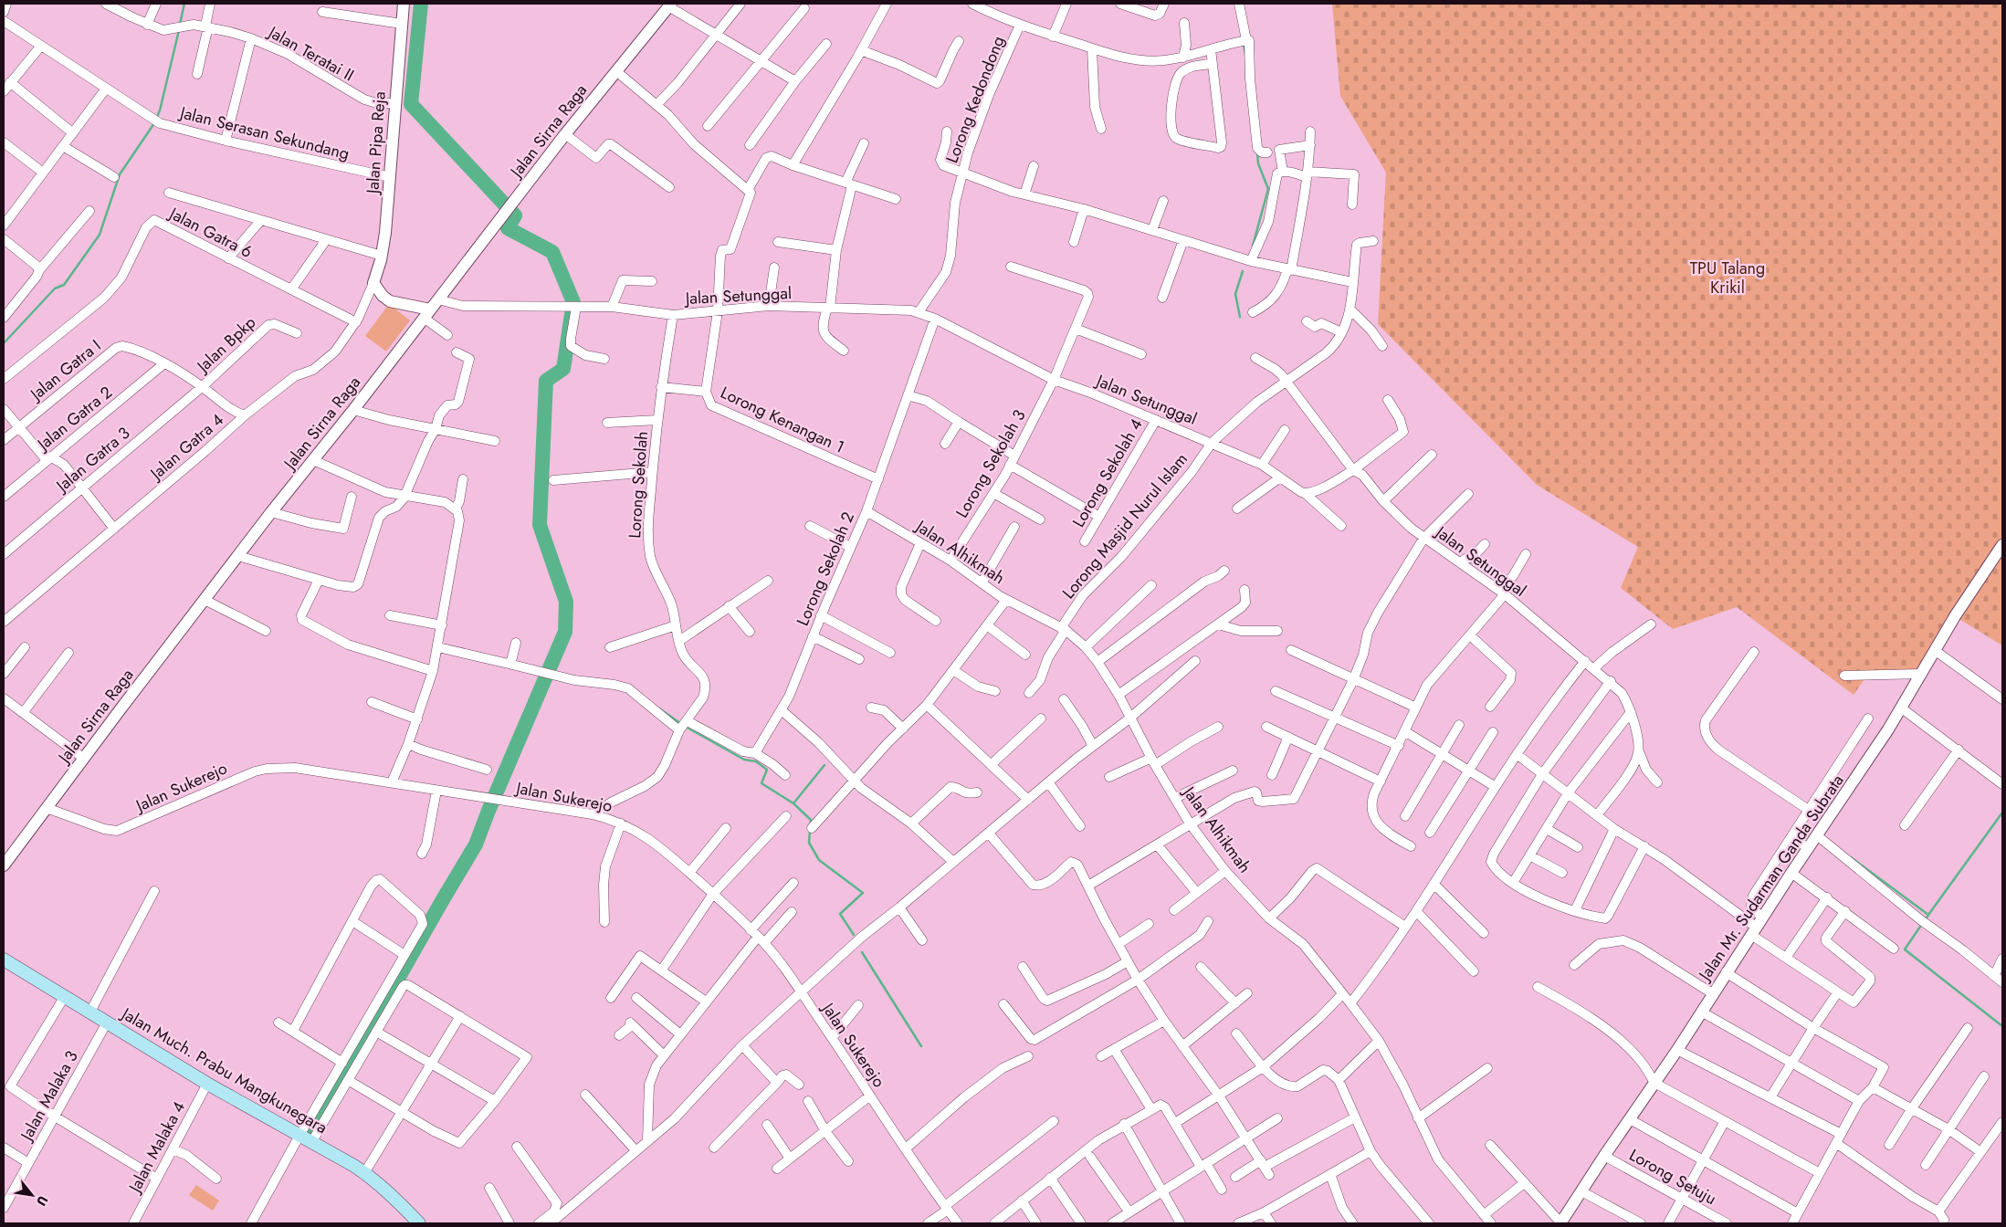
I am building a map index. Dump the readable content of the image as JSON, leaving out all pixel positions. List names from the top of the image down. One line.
{"streets":{"main road":["Jalan Much. Prabu Mangkunegara"],"street":["Jalan Teratai II","Lorong Kedondong","Jalan Sirna Raga","Jalan Serasan Sekundang","Jalan Pipa Reja","Jalan Gatra 6","Jalan Setunggal","Jalan Bpkp","Jalan Gatra I","Jalan Gatra 2","Lorong Kenangan 1","Jalan Gatra 4","Jalan Gatra 3","Lorong Sekolah 3","Lorong Sekolah 4","Lorong Sekolah","Lorong Masjid Nurul Islam","Jalan Alhikmah","Lorong Sekolah 2","Jalan Sukerejo","Jalan Mr. Sudarman Ganda Subrata","Jalan Malaka 3","Jalan Malaka 4","Lorong Setuju"]},"crossings":[["Jalan Teratai II","Jalan Pipa Reja"],["Lorong Kedondong","Jalan Setunggal"],["Jalan Sirna Raga","Jalan Setunggal"],["Jalan Sirna Raga","Jalan Sukerejo"],["Jalan Serasan Sekundang","Jalan Pipa Reja"],["Jalan Pipa Reja","Jalan Gatra 4"],["Jalan Gatra 6","Jalan Gatra 4"],["Jalan Setunggal","Lorong Kenangan 1"],["Jalan Setunggal","Lorong Sekolah 3"],["Jalan Setunggal","Lorong Sekolah 4"],["Jalan Setunggal","Lorong Sekolah"],["Jalan Setunggal","Lorong Masjid Nurul Islam"],["Jalan Setunggal","Lorong Sekolah 2"],["Jalan Bpkp","Jalan Gatra I"],["Jalan Bpkp","Jalan Gatra 3"],["Jalan Gatra I","Jalan Gatra 2"],["Jalan Gatra I","Jalan Gatra 4"],["Jalan Gatra I","Jalan Gatra 3"],["Lorong Kenangan 1","Lorong Sekolah 2"],["Lorong Sekolah 3","Jalan Alhikmah"],["Lorong Sekolah","Jalan Sukerejo"],["Lorong Masjid Nurul Islam","Jalan Alhikmah"],["Jalan Alhikmah","Lorong Sekolah 2"],["Jalan Mr. Sudarman Ganda Subrata","Lorong Setuju"],["Jalan Much. Prabu Mangkunegara","Jalan Malaka 3"],["Jalan Much. Prabu Mangkunegara","Jalan Malaka 4"]],"parks":["TPU Talang Krikil"],"north":"bottom right"}
